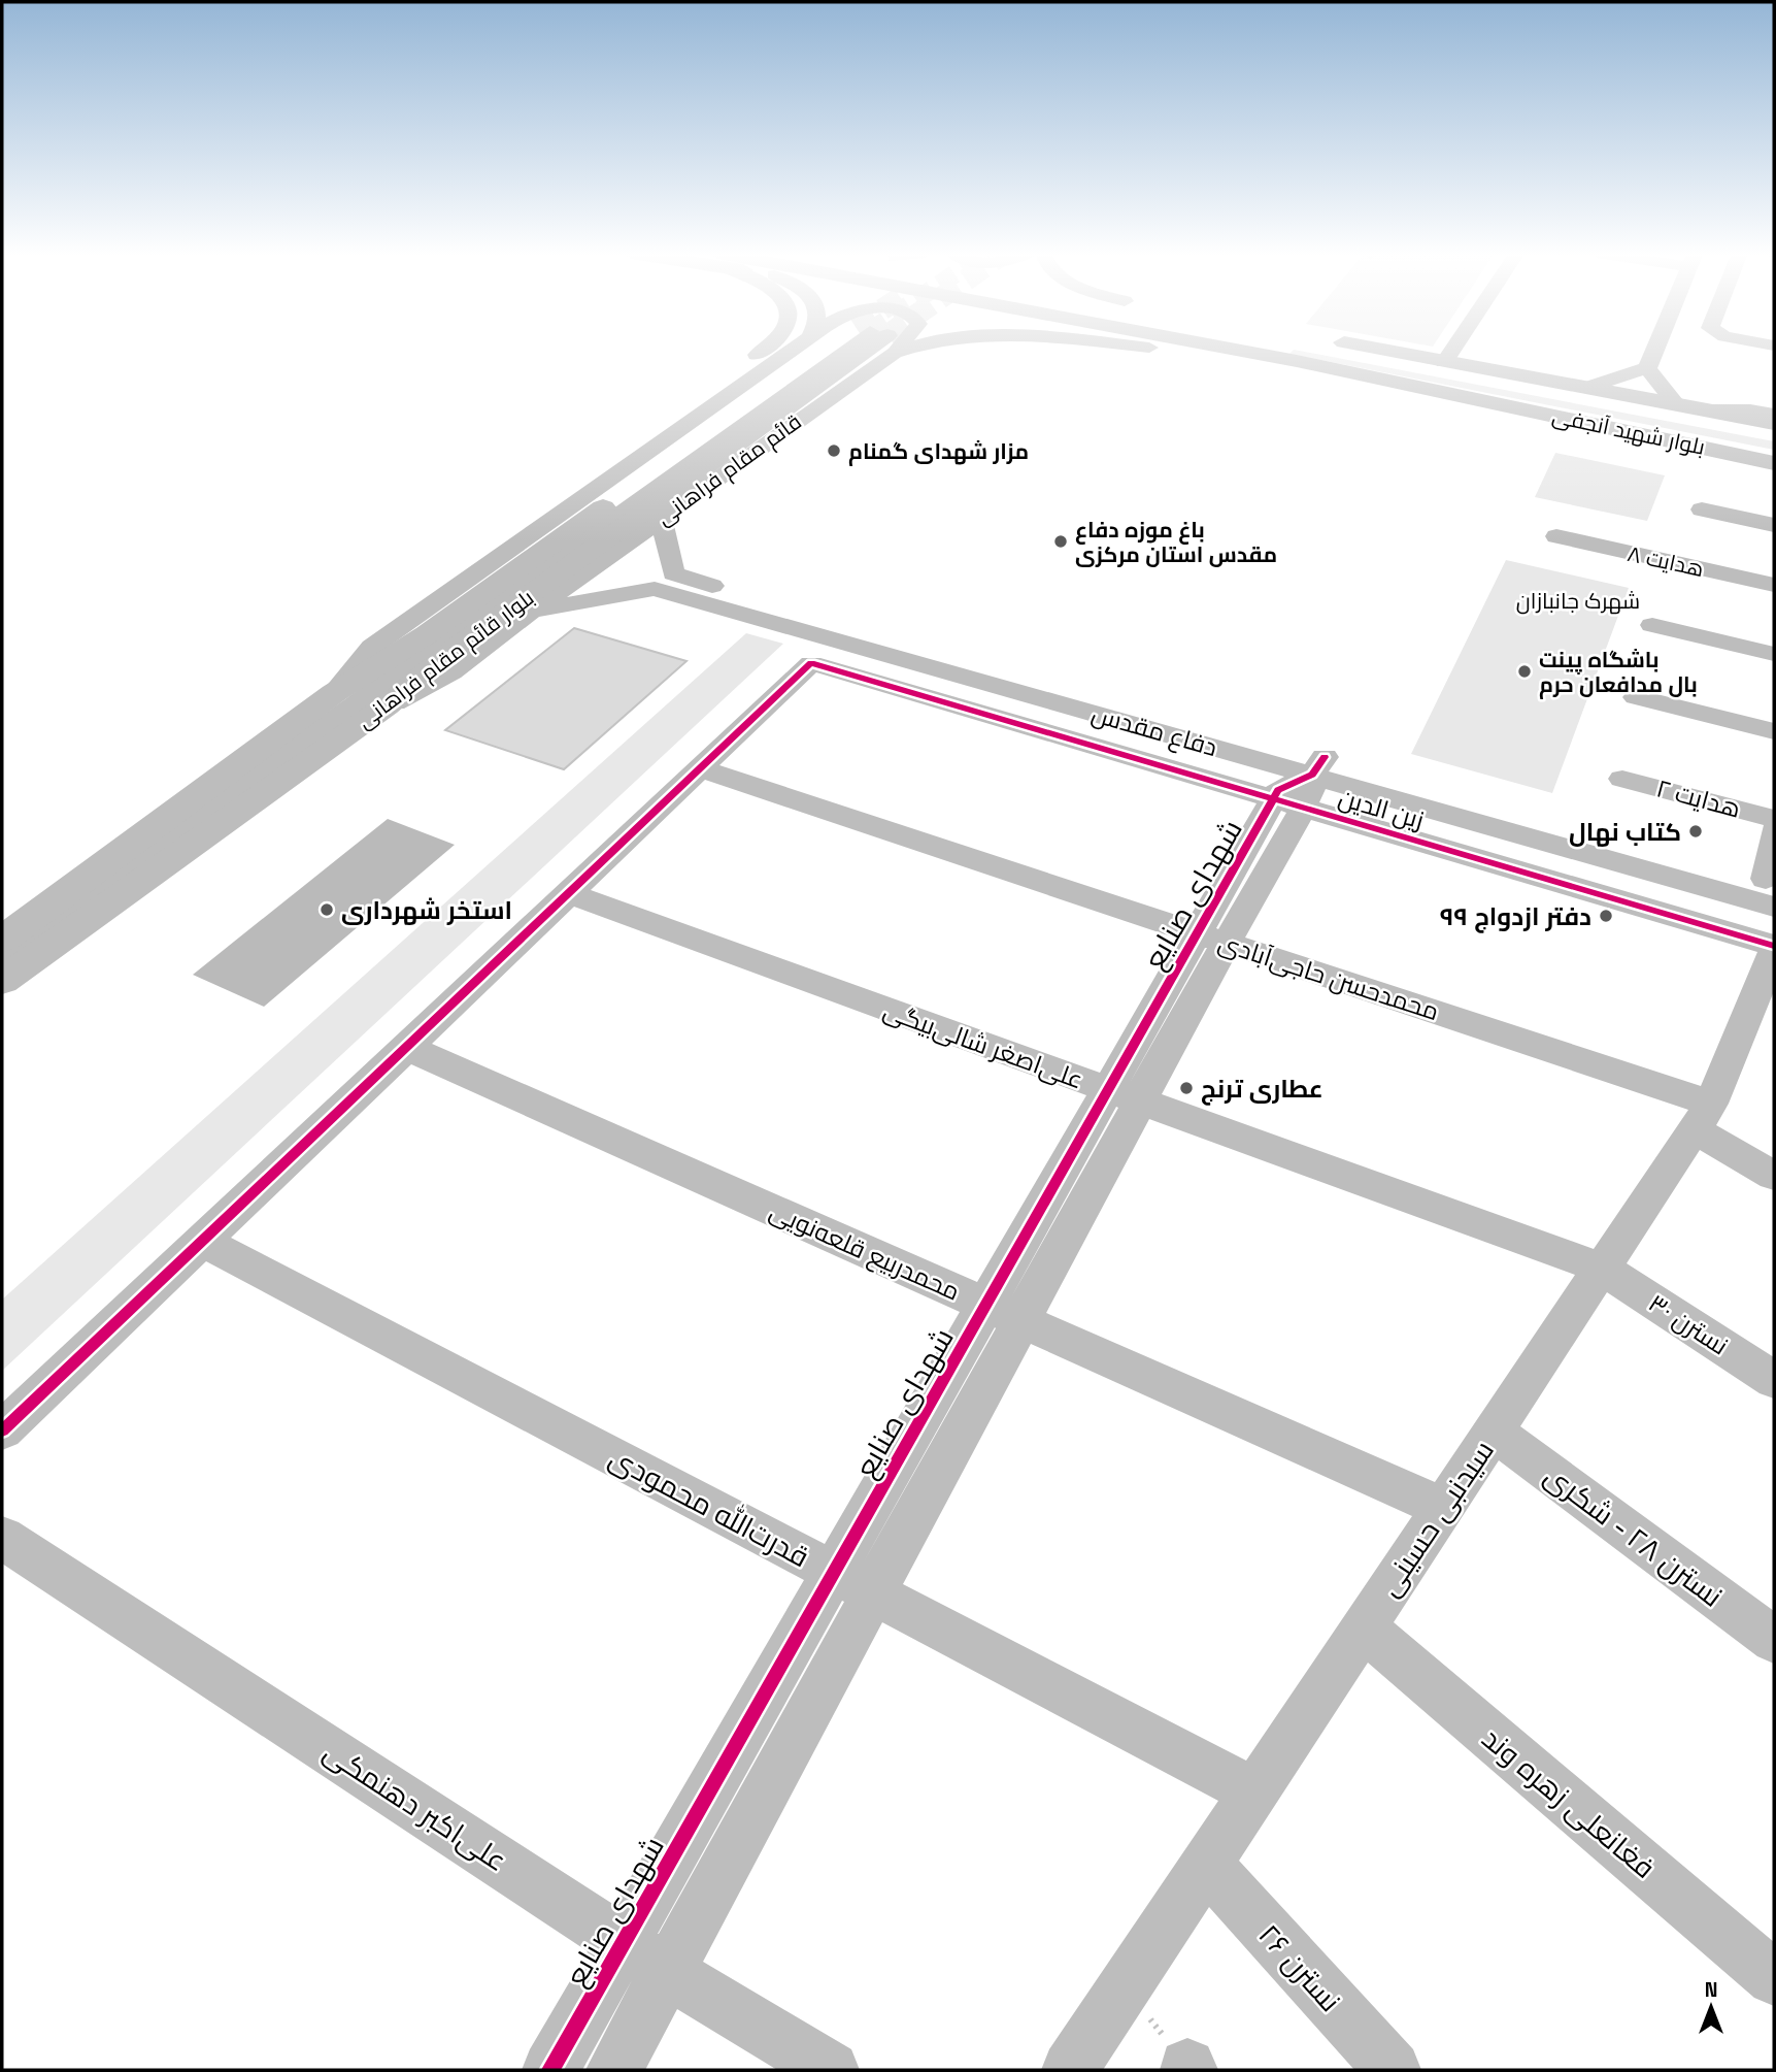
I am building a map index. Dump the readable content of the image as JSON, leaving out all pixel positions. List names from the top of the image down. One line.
{"streets":{"main road":["بلوار شهید آنجفی","بلوار قائم مقام فراهانی"],"street":["قائم مقام فراهانی","هدایت ۸","دفاع مقدس","هدایت ۲","زین الدین","شهدای صنایع","محمدحسن حاجی‌آبادی","علی‌اصغر شالی‌بیگی","محمدربیع قلعه‌نویی","نسترن ۳۰","قدرت‌الله محمودی","سیدنبی حسینی","نسترن ۲۸ - شکری","فغانعلی زهره وند","علی‌اکبر دهنمکی","نسترن ۲۶"]},"crossings":[["قائم مقام فراهانی","بلوار قائم مقام فراهانی"],["قائم مقام فراهانی","دفاع مقدس"],["دفاع مقدس","زین الدین"],["دفاع مقدس","شهدای صنایع"],["زین الدین","شهدای صنایع"],["زین الدین","محمدحسن حاجی‌آبادی"],["شهدای صنایع","محمدحسن حاجی‌آبادی"],["شهدای صنایع","علی‌اصغر شالی‌بیگی"],["شهدای صنایع","محمدربیع قلعه‌نویی"],["شهدای صنایع","قدرت‌الله محمودی"],["شهدای صنایع","علی‌اکبر دهنمکی"],["محمدحسن حاجی‌آبادی","سیدنبی حسینی"],["علی‌اصغر شالی‌بیگی","نسترن ۳۰"],["علی‌اصغر شالی‌بیگی","سیدنبی حسینی"],["محمدربیع قلعه‌نویی","سیدنبی حسینی"],["نسترن ۳۰","سیدنبی حسینی"],["قدرت‌الله محمودی","سیدنبی حسینی"],["سیدنبی حسینی","نسترن ۲۸ - شکری"],["سیدنبی حسینی","فغانعلی زهره وند"],["سیدنبی حسینی","نسترن ۲۶"]],"districts":["شهرک جانبازان"],"places":["مزار شهدای گمنام","باغ موزه دفاع مقدس استان مرکزی","باشگاه پینت بال مدافعان حرم","کتاب نهال","استخر شهرداری","دفتر ازدواج ۹۹","عطاری ترنج"],"north":"top"}
